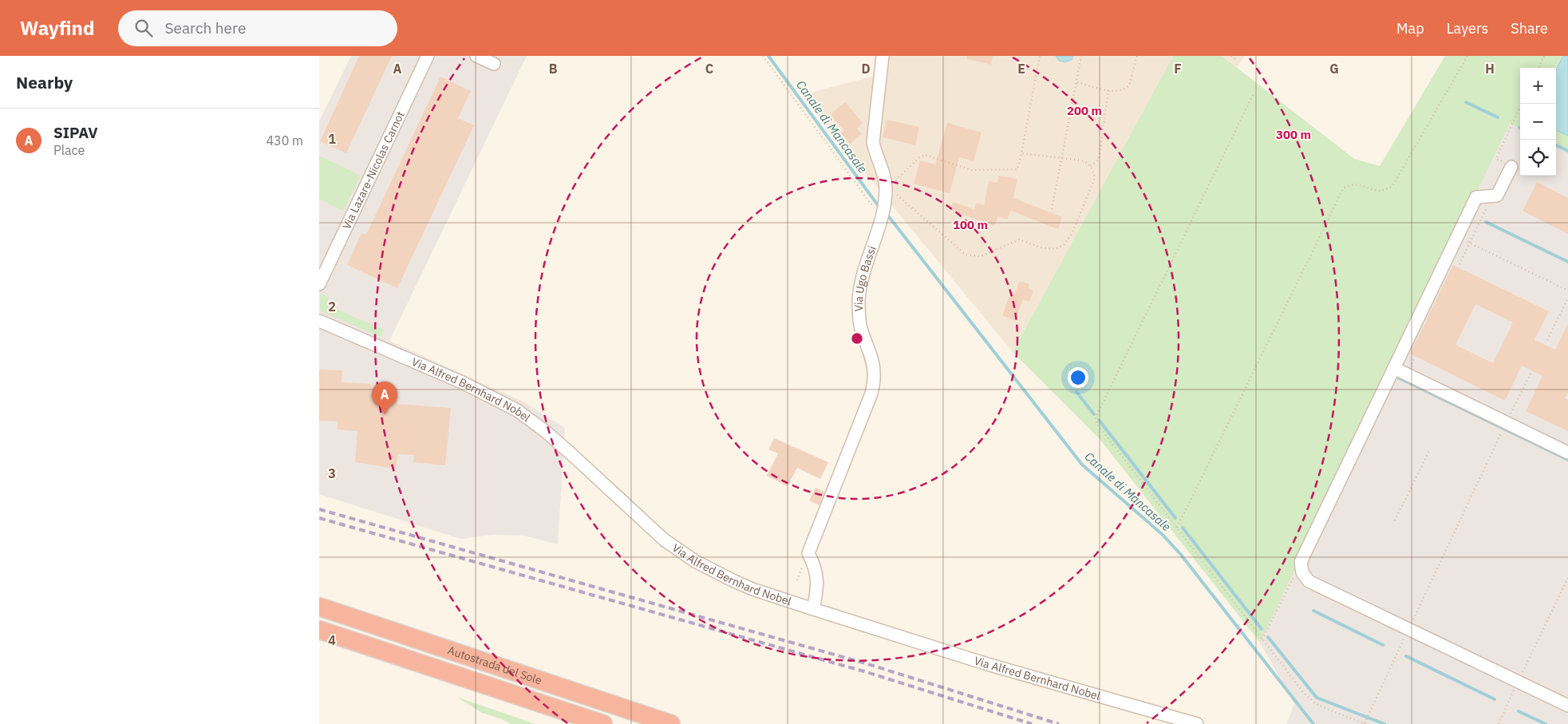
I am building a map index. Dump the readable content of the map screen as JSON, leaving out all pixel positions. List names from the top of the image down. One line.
{"streets":{"highway":["Autostrada del Sole"],"street":["Via Lazare-Nicolas Carnot","Via Ugo Bassi","Via Alfred Bernhard Nobel"]},"crossings":[["Via Ugo Bassi","Via Alfred Bernhard Nobel"]],"water":["Canale di Mancasale"],"page":{"header":"Wayfind","search":"Search here","nav":["Map","Layers","Share"],"heading":"Nearby","map_buttons":["+","−"],"list":[{"mark":"A","name":"SIPAV","note":"Place","value":"430 m"}],"pins":"A"},"grid":{"columns":["A","B","C","D","E","F","G","H"],"rows":["1","2","3","4"]},"rings":["200 m","300 m","100 m"]}
